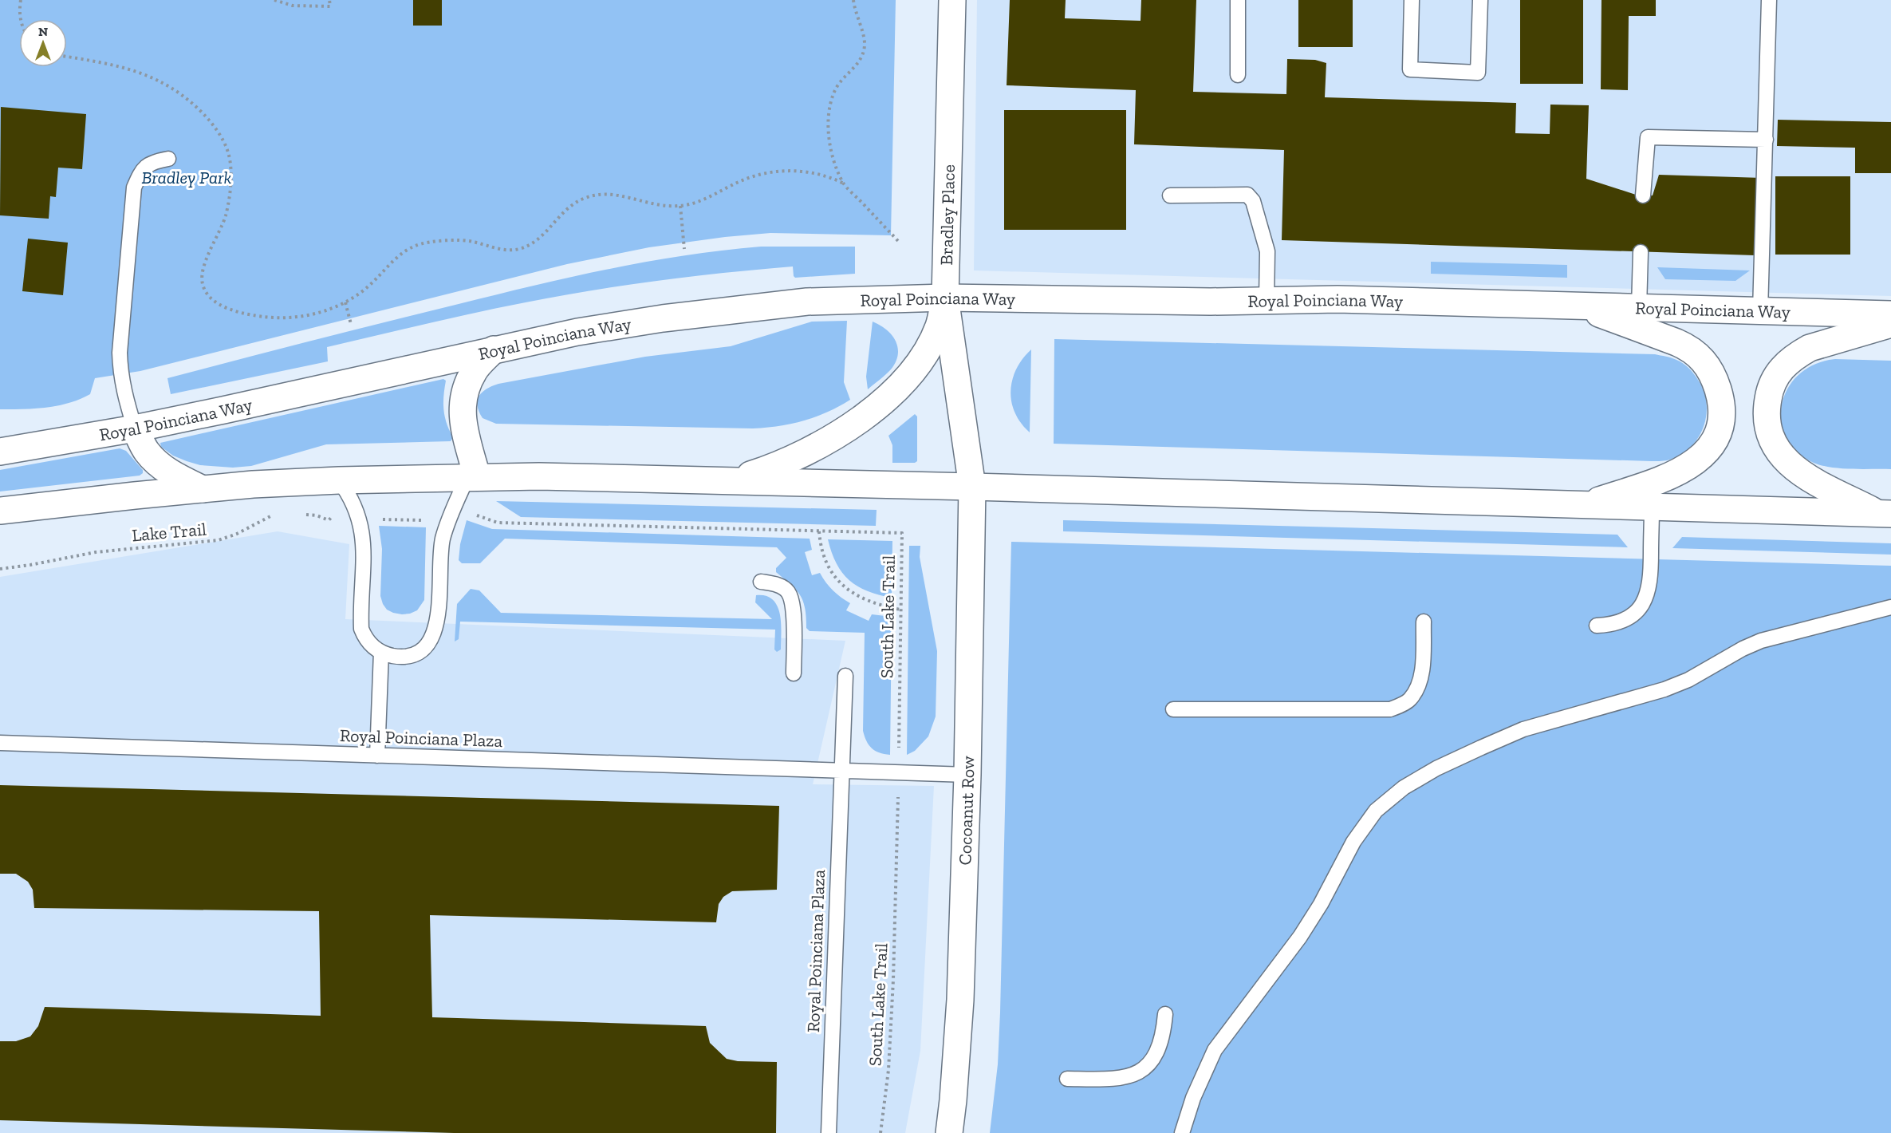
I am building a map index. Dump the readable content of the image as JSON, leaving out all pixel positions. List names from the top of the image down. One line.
{"streets":{"main road":["Bradley Place","Royal Poinciana Way","Cocoanut Row"],"lane":["Royal Poinciana Plaza"],"path":["Lake Trail","South Lake Trail"]},"crossings":[["Bradley Place","Royal Poinciana Way"],["Bradley Place","Cocoanut Row"]],"parks":["Bradley Park"],"north":"top"}
